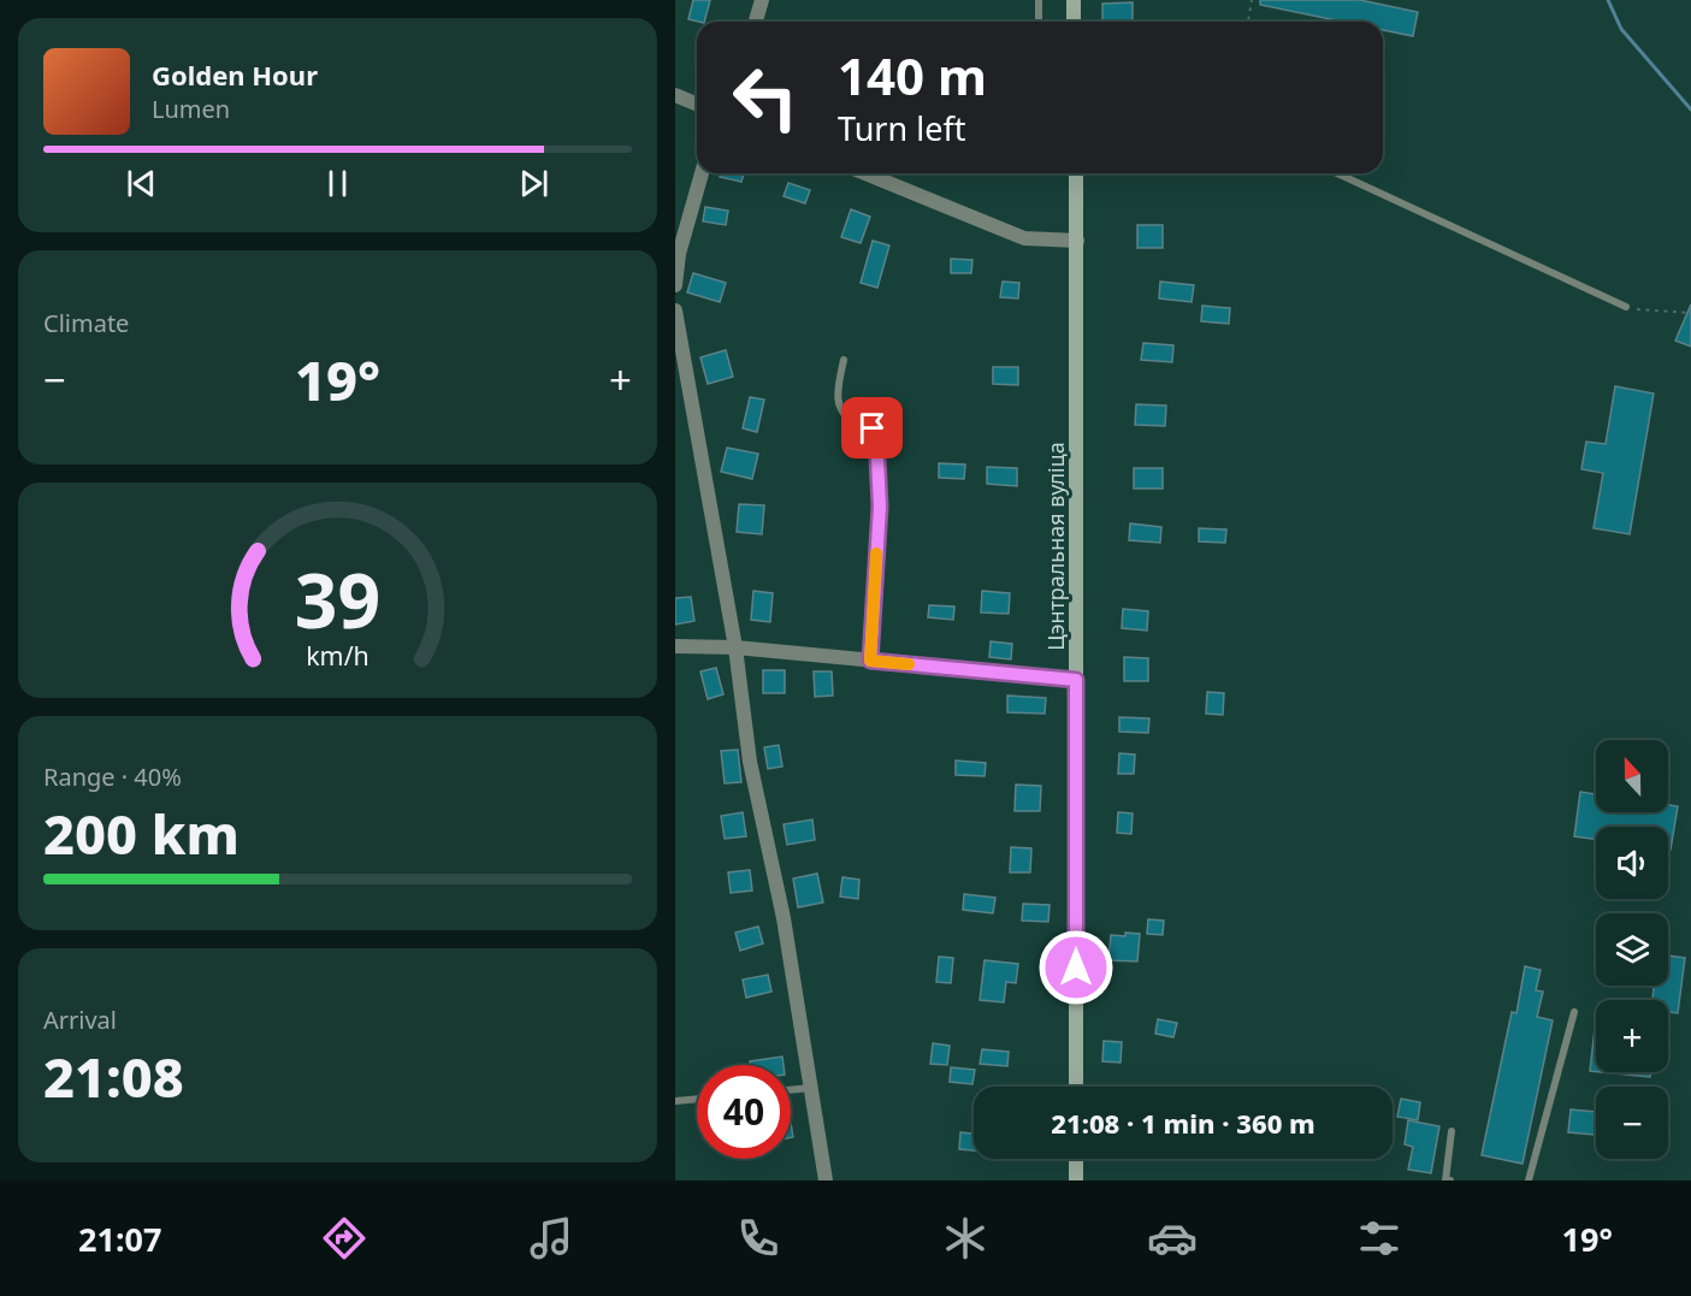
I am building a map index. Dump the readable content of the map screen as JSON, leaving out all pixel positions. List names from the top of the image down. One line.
{"streets":{"street":["Цэнтральная вуліца"]},"north":"top","page":{"turn":["140 m","Turn left"],"song":["Golden Hour","Lumen"],"tile":["Climate",["Range · 40%","200 km"],["Arrival","21:08"]],"heat":["−","19°","+"],"map_buttons":["+","−"],"limit":"40","trip":"21:08 · 1 min · 360 m","tabs":["21:07","19°"],"gauge":["39","km/h"]}}
